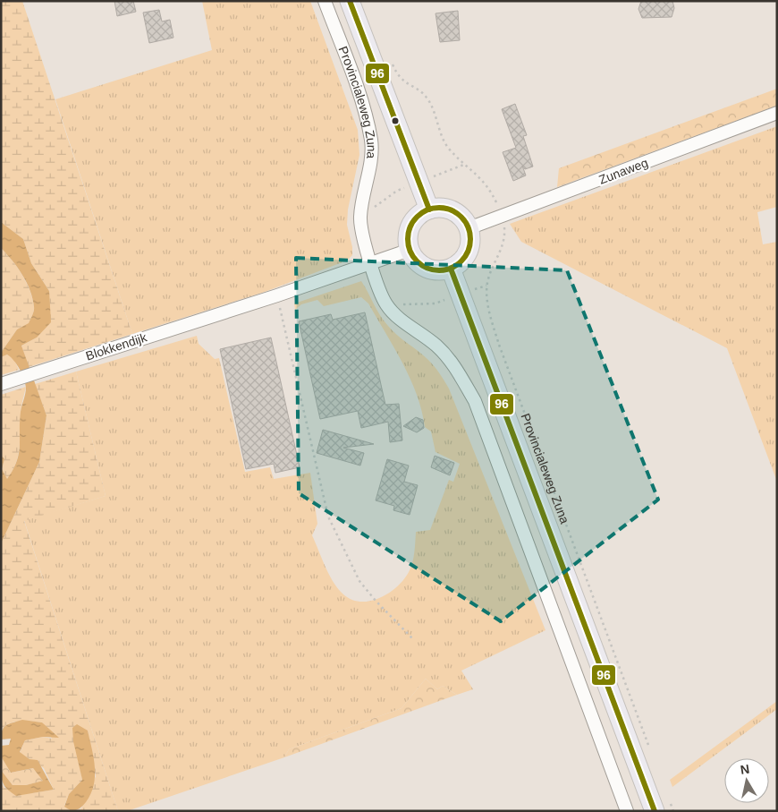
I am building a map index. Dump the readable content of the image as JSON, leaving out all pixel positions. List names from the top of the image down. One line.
{"streets":{"main road":["Provincialeweg Zuna"],"street":["Zunaweg","Blokkendijk"]},"crossings":[["Provincialeweg Zuna","Zunaweg"],["Provincialeweg Zuna","Blokkendijk"],["Zunaweg","Blokkendijk"]],"lines":["transit line 96"],"north":"top"}
